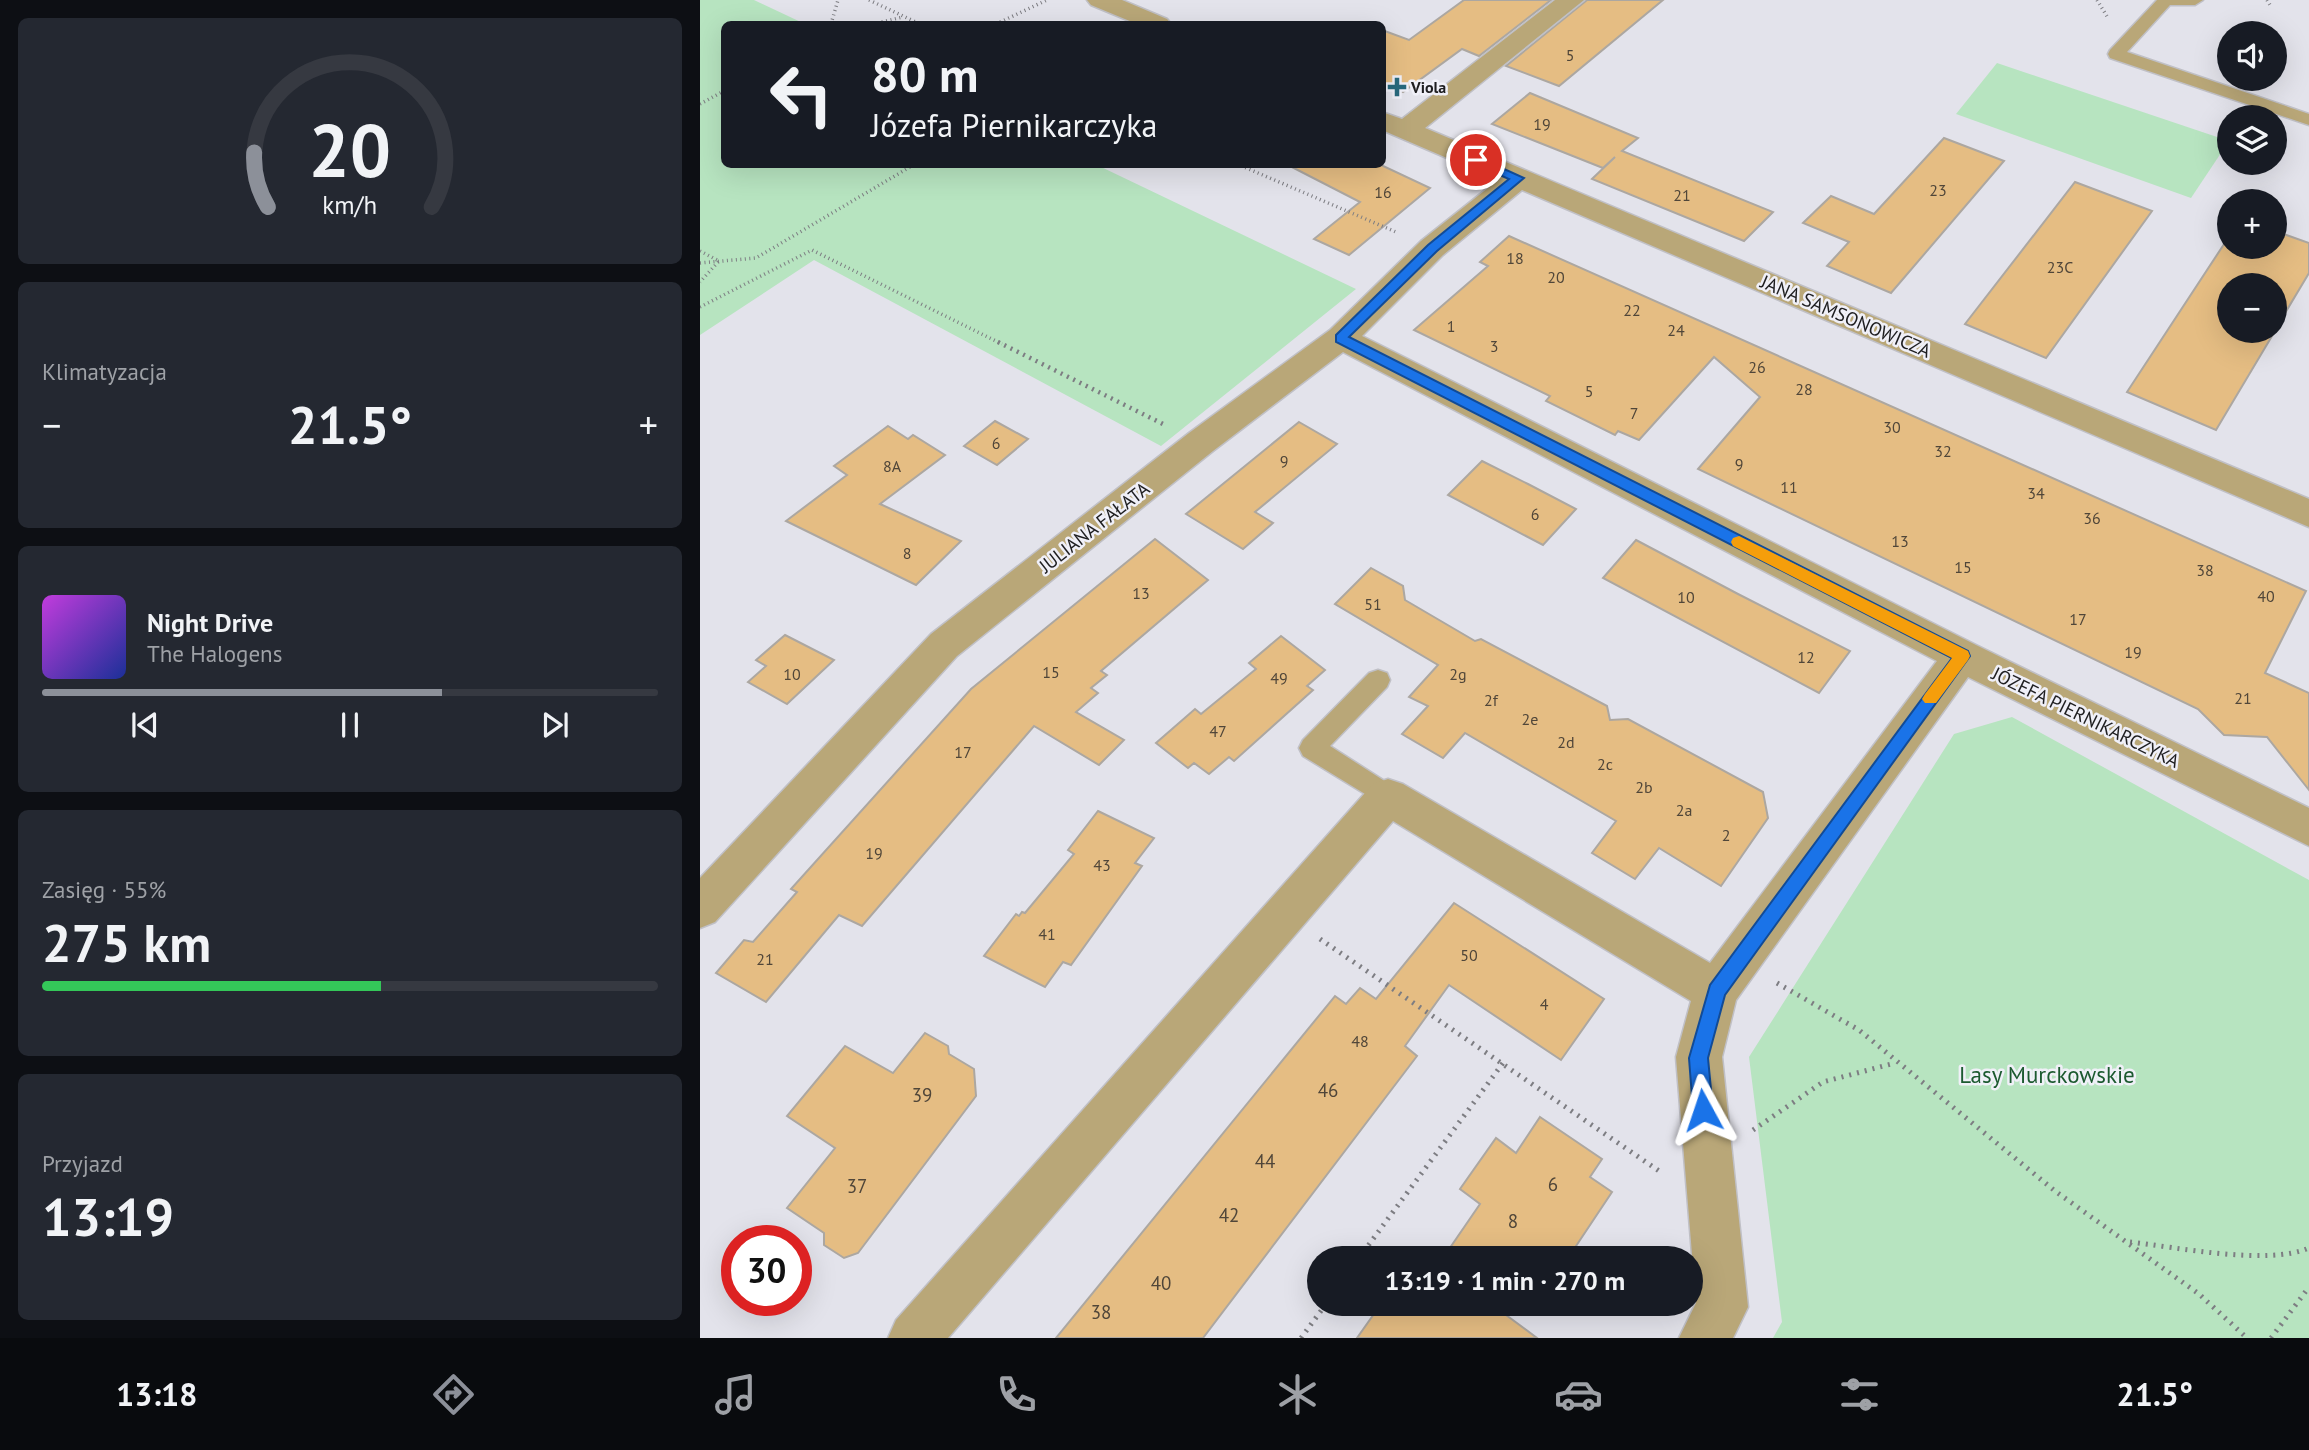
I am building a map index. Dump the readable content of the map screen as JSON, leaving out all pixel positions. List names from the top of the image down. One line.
{"streets":{"street":["JANA SAMSONOWICZA","JULIANA FAŁATA","JÓZEFA PIERNIKARCZYKA"]},"crossings":[["JANA SAMSONOWICZA","JULIANA FAŁATA"],["JULIANA FAŁATA","JÓZEFA PIERNIKARCZYKA"]],"parks":["Lasy Murckowskie"],"places":{"health":["Viola"]},"house_numbers":["5","19","23","16","21","18","23C","20","22","1","24","3","26","28","5","7","30","6","32","9","9","8A","11","34","6","36","13","8","15","38","13","40","10","51","17","19","12","15","10","2g","49","21","2f","2e","47","2d","17","2c","2b","2a","2","19","43","41","50","21","4","48","46","39","44","6","37","42","8","40","38"],"page":{"map_buttons":["+","−"],"turn":["80 m","Józefa Piernikarczyka"],"tile":["Klimatyzacja",["Zasięg · 55%","275 km"],["Przyjazd","13:19"]],"heat":["−","21.5°","+"],"song":["Night Drive","The Halogens"],"limit":"30","trip":"13:19 · 1 min · 270 m","tabs":["13:18","21.5°"],"gauge":["20","km/h"]}}
